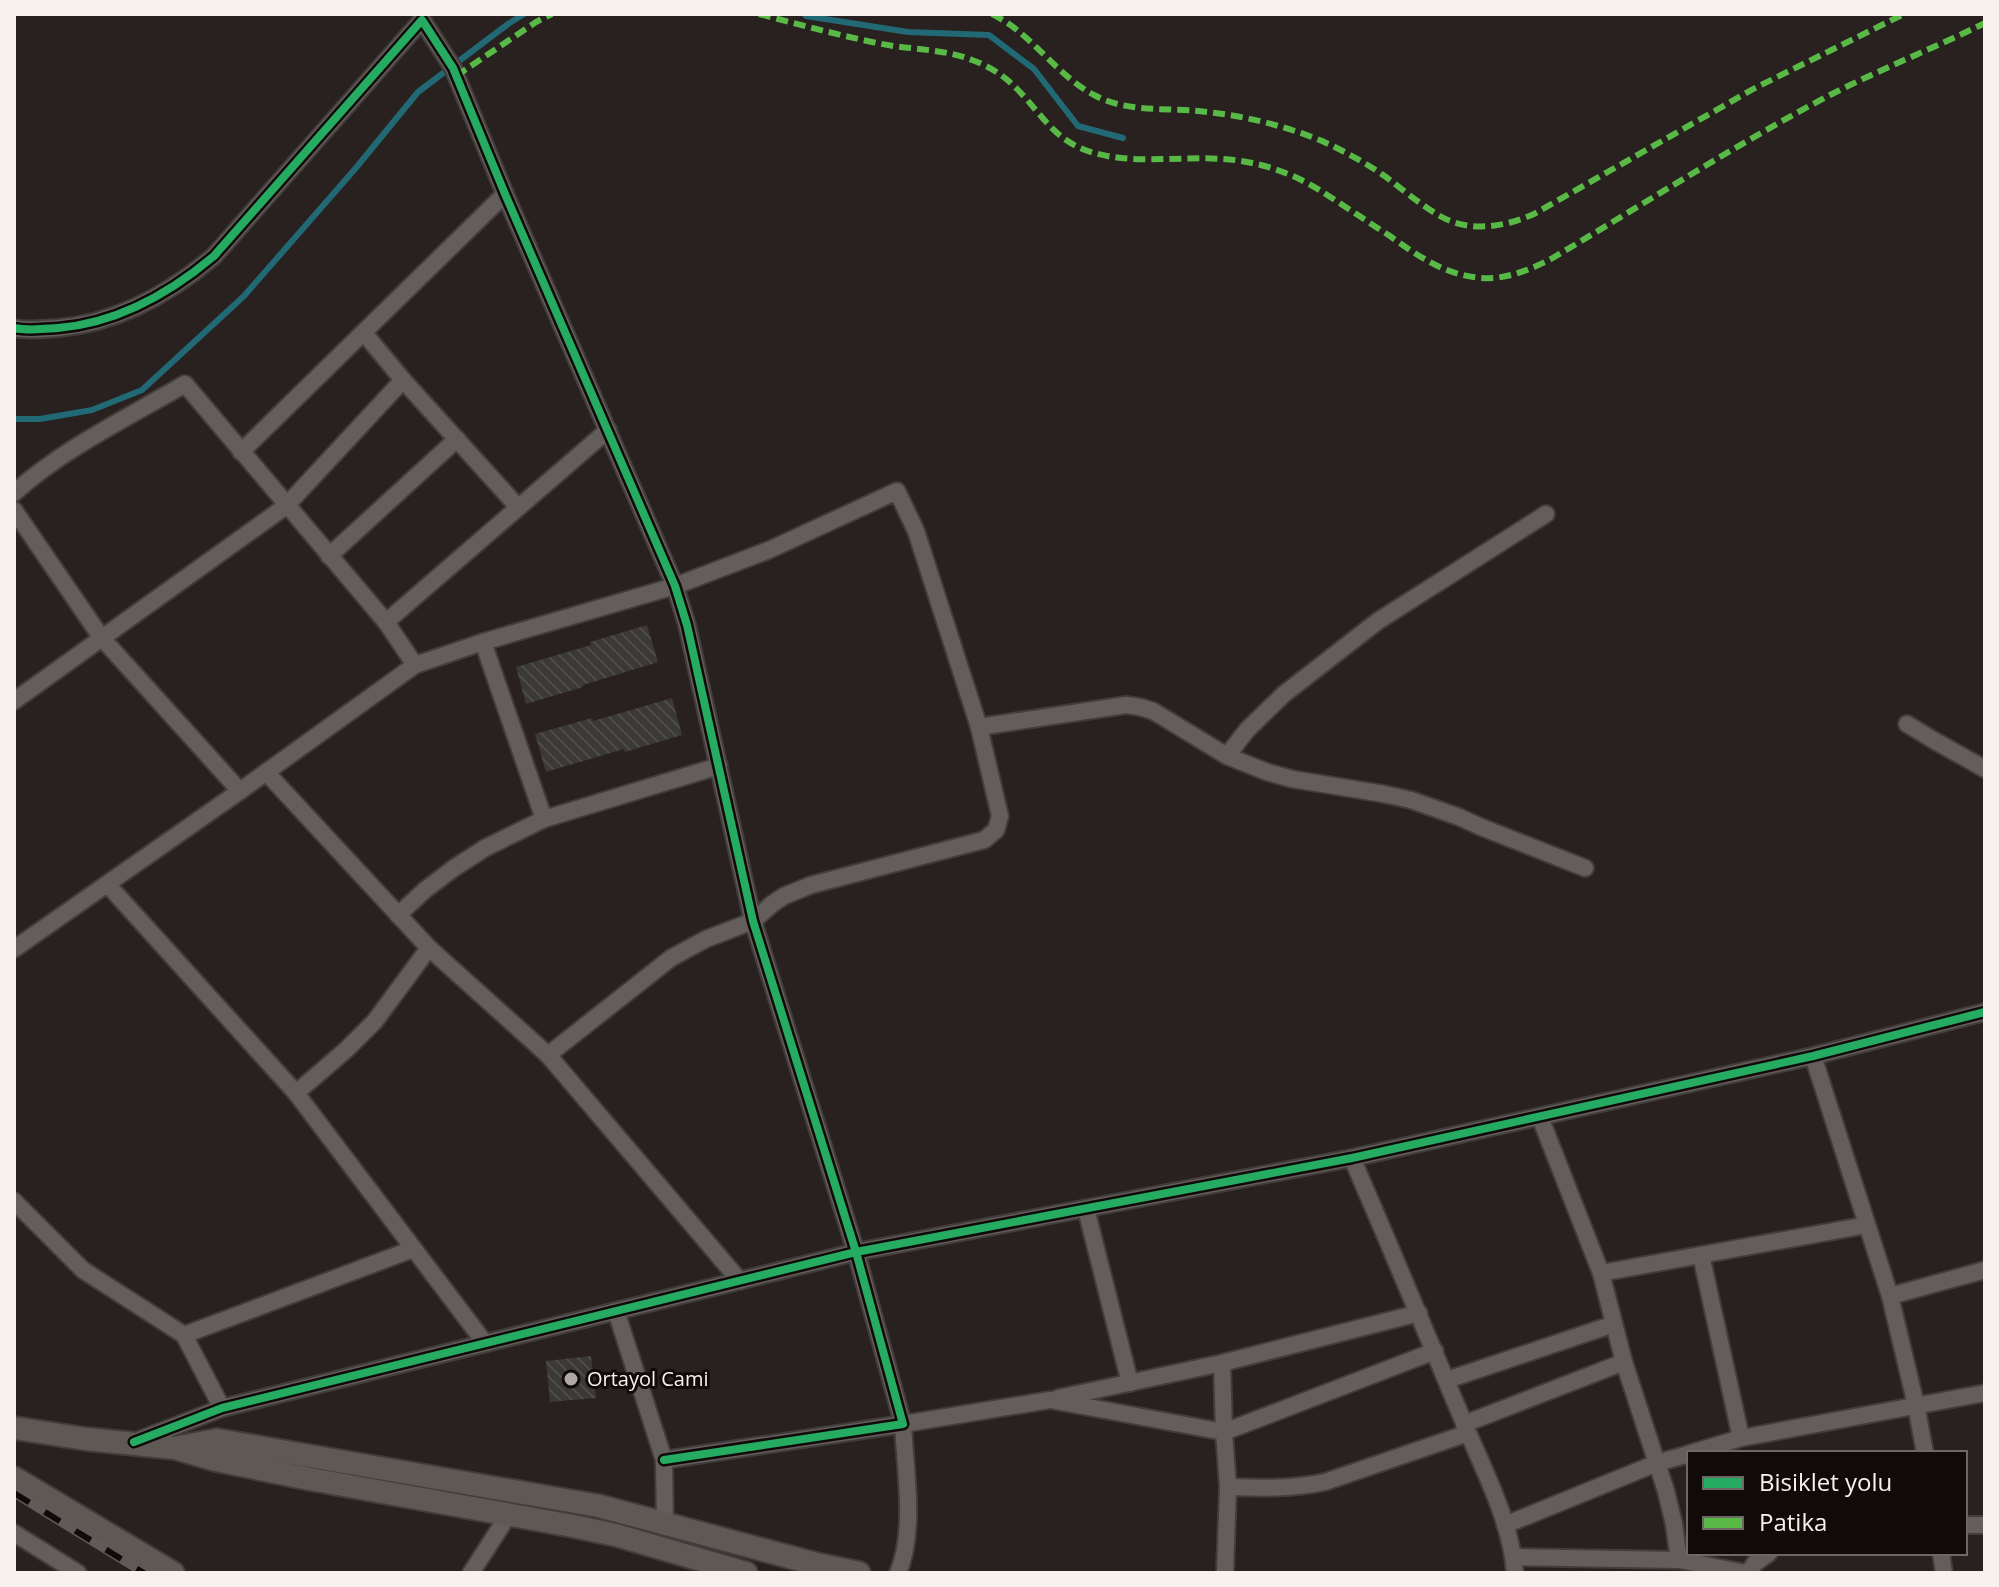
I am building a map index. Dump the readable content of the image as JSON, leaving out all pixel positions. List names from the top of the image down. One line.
{"places":["Ortayol Cami"],"legend":["Bisiklet yolu","Patika"]}
